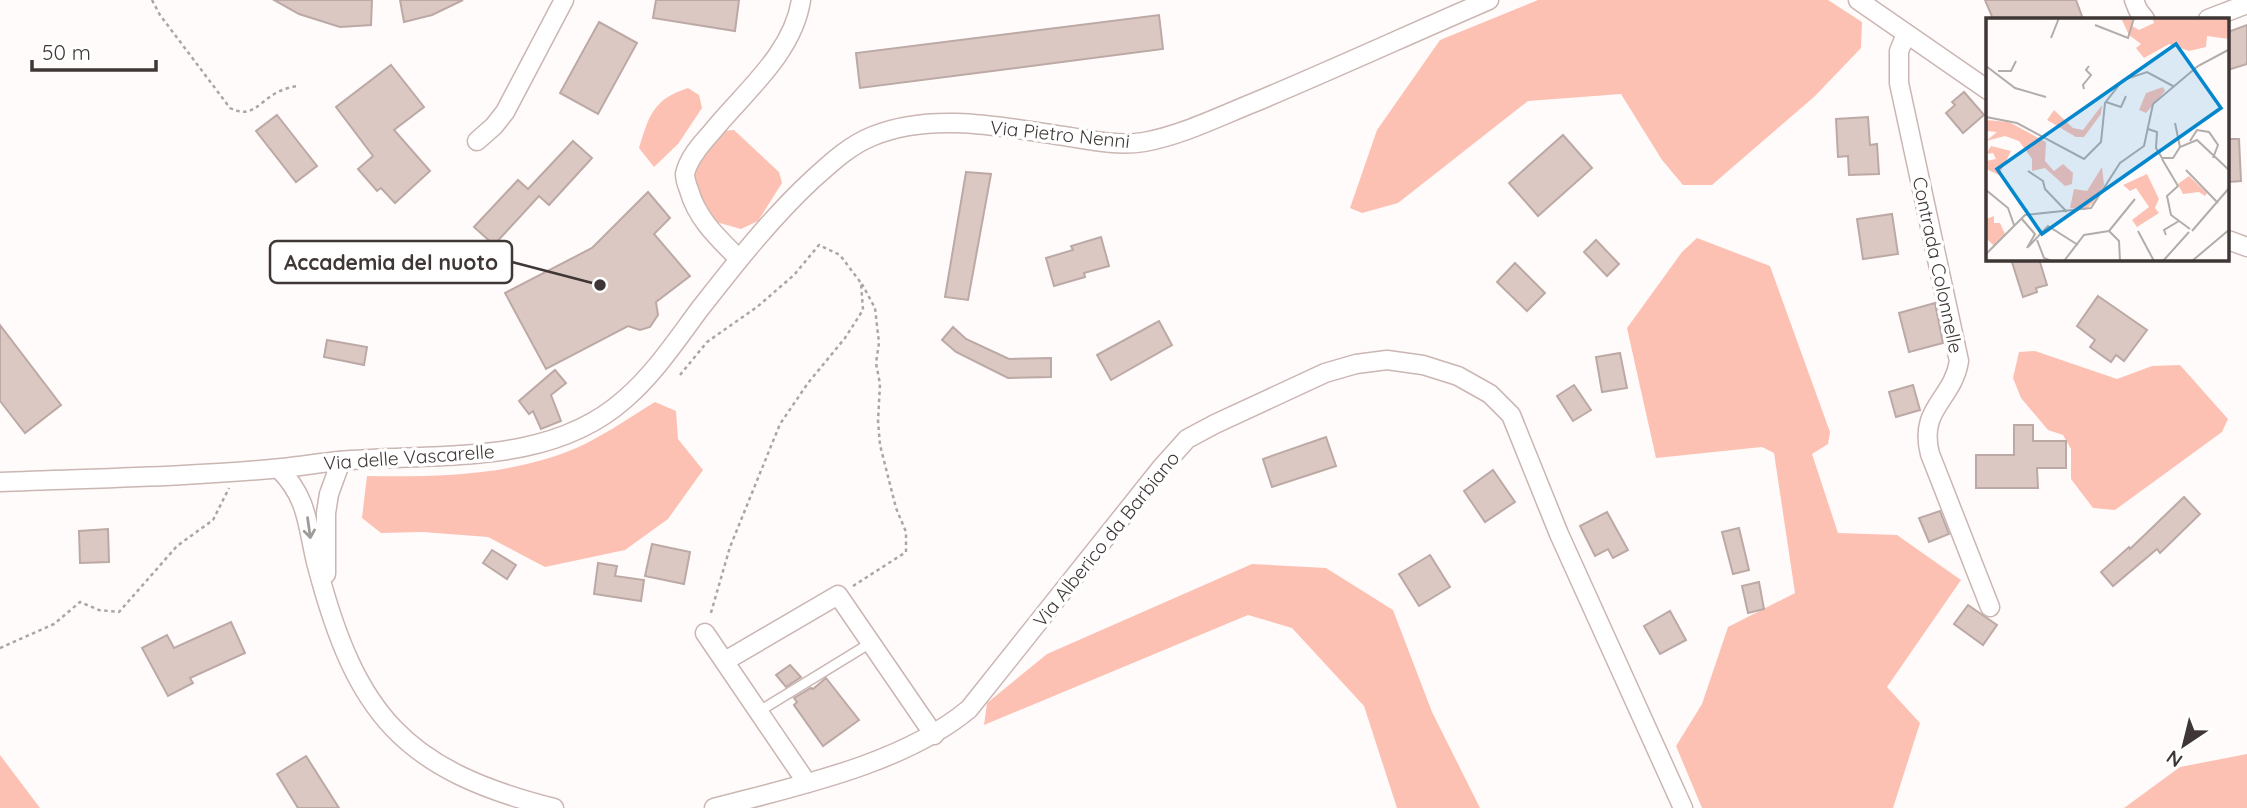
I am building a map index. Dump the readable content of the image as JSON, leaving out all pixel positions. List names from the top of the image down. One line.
{"streets":{"street":["Via Pietro Nenni","Contrada Colonnelle","Via delle Vascarelle","Via Alberico da Barbiano"]},"crossings":[["Via Pietro Nenni","Via delle Vascarelle"]],"places":["Accademia del nuoto"],"scale_bar":"50 m","north":"bottom left"}
